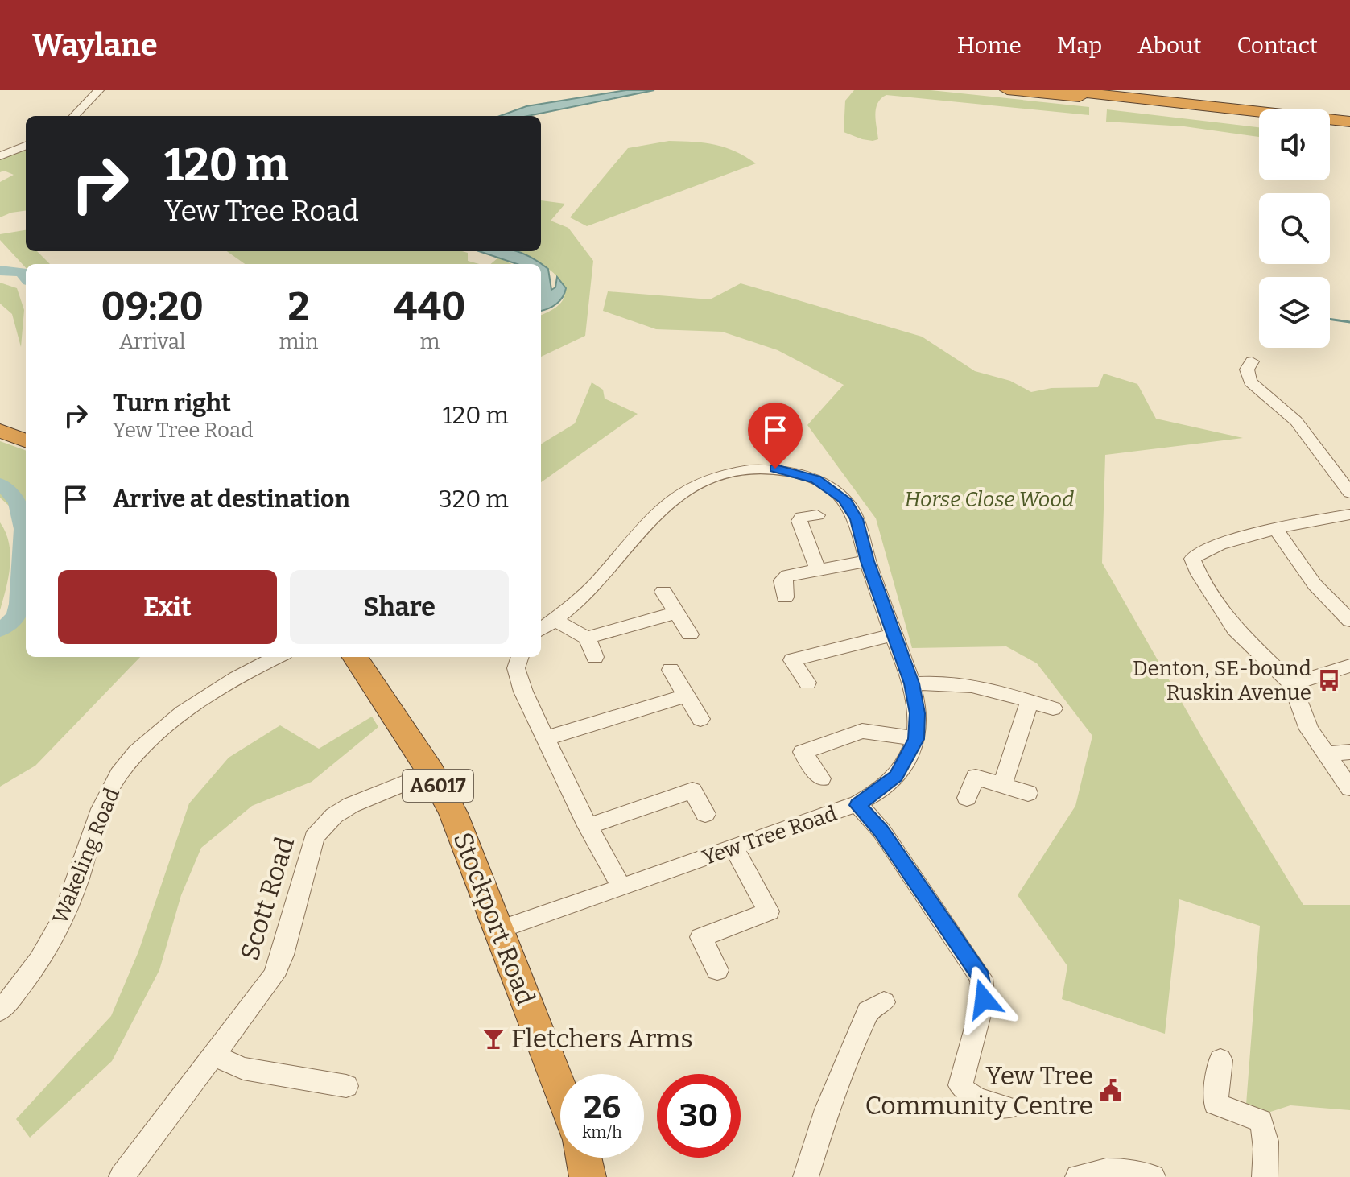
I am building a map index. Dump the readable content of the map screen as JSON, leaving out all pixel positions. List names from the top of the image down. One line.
{"streets":{"highway":["A6017","Stockport Road"],"street":["Yew Tree Road","Wakeling Road","Scott Road"]},"crossings":[["Yew Tree Road","Stockport Road"],["Scott Road","Stockport Road"]],"parks":["Horse Close Wood"],"places":{"bus stop":["Denton, SE-bound Ruskin Avenue"],"bar":["Fletchers Arms"],"public building":["Yew Tree Community Centre"]},"page":{"header":"Waylane","nav":["Home","Map","About","Contact"],"turn":["120 m","Yew Tree Road"],"eta":["09:20","Arrival","2","min","440","m"],"list":[{"name":"Turn right","note":"Yew Tree Road","value":"120 m"},{"name":"Arrive at destination","value":"320 m"}],"buttons":["Exit","Share"],"speed":"26 km/h","limit":"30"}}
